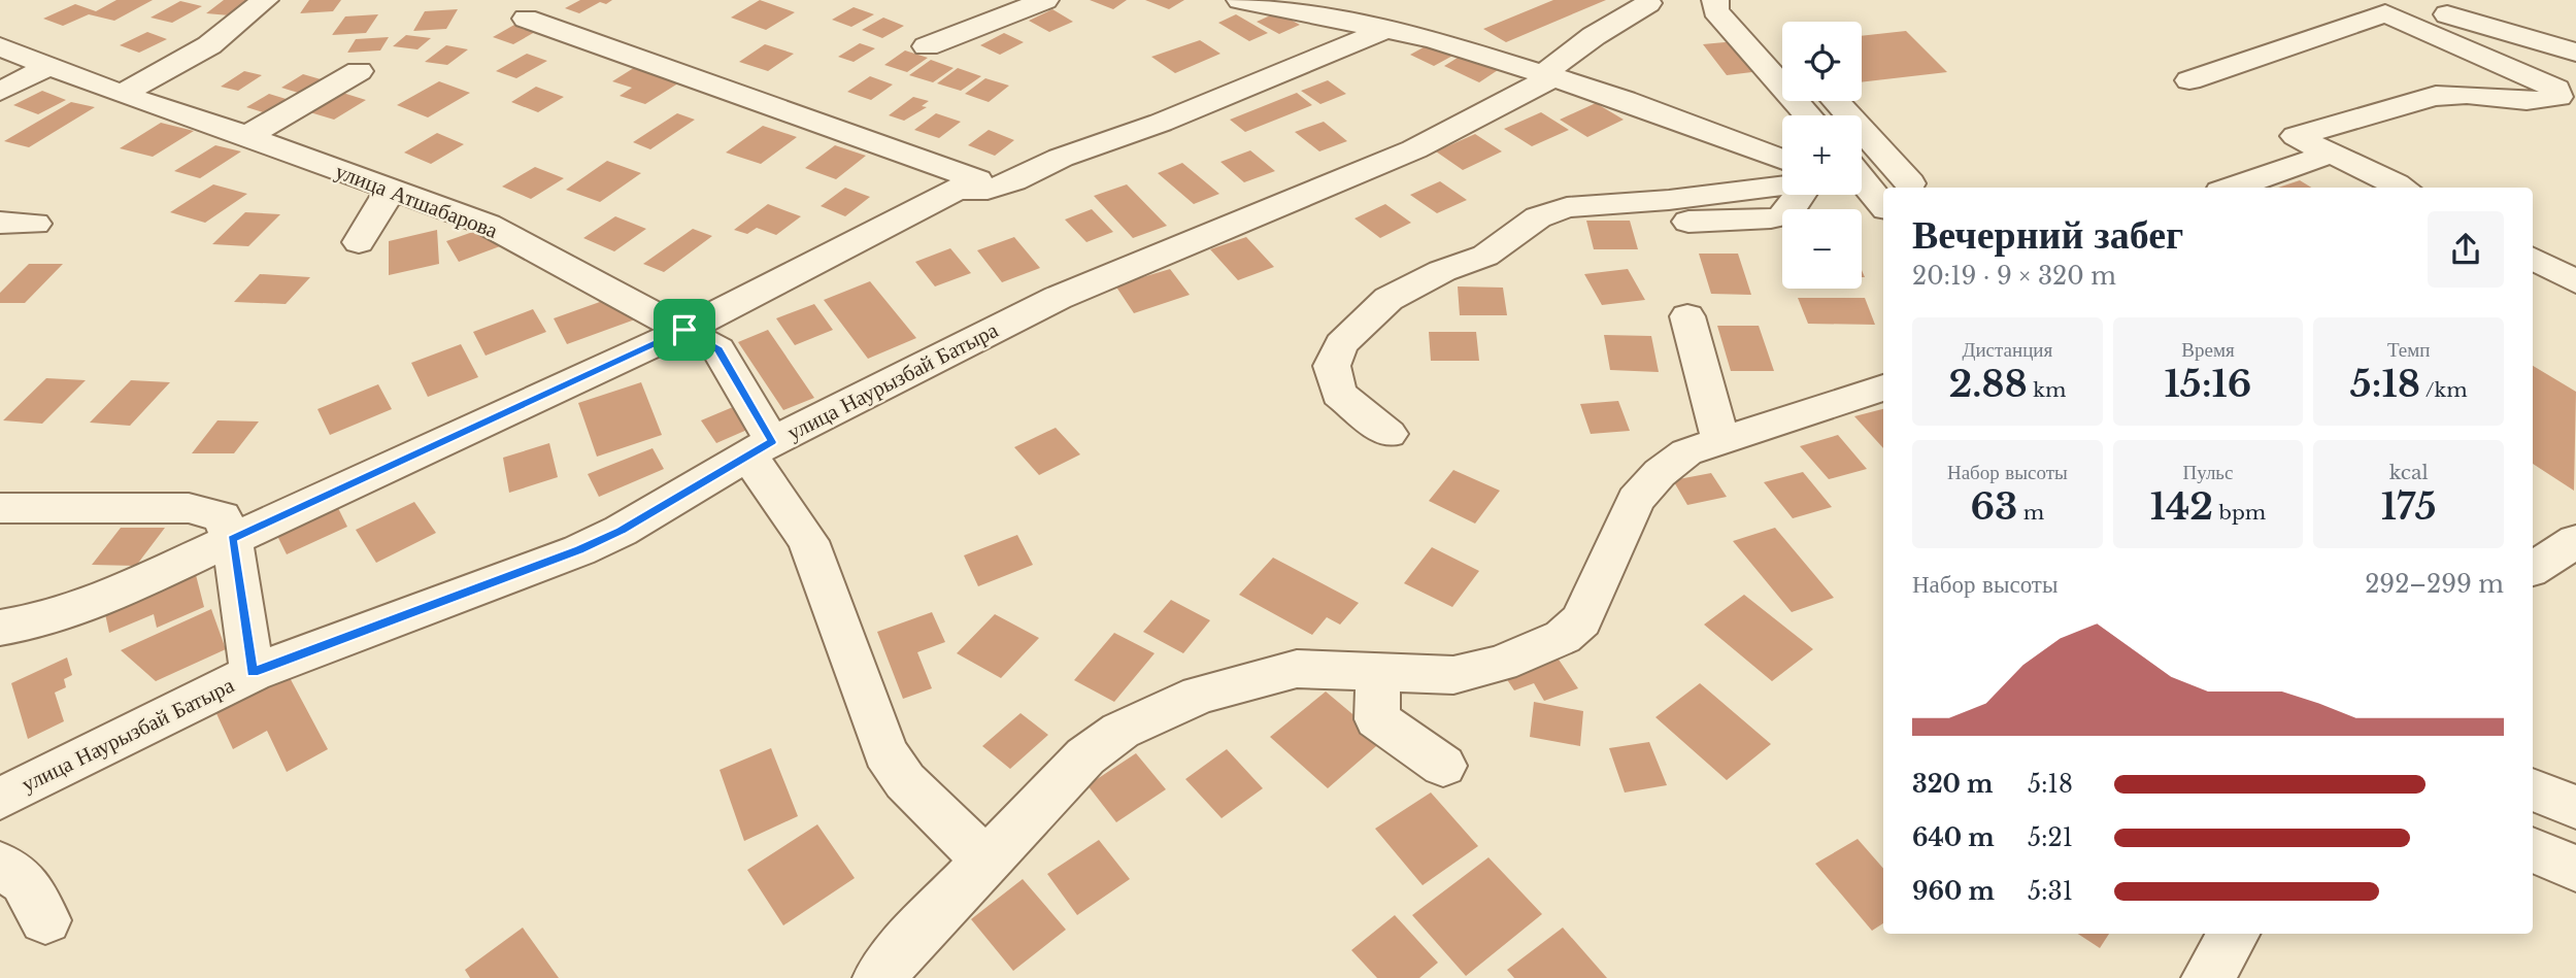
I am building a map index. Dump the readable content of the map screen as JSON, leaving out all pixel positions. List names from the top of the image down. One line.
{"streets":{"street":["улица Атшабарова","улица Наурызбай Батыра"]},"crossings":[["улица Атшабарова","улица Наурызбай Батыра"]],"page":{"map_buttons":["+","−"],"heading":["Вечерний забег","20:19 · 9 × 320 m"],"stats":[["Дистанция","2.88 km"],["Время","15:16"],["Темп","5:18 /km"],["Набор высоты","63 m"],["Пульс","142 bpm"],["kcal","175"]],"chart":["Набор высоты","292–299 m"],"list":[{"name":"320 m","note":"5:18"},{"name":"640 m","note":"5:21"},{"name":"960 m","note":"5:31"}]}}
